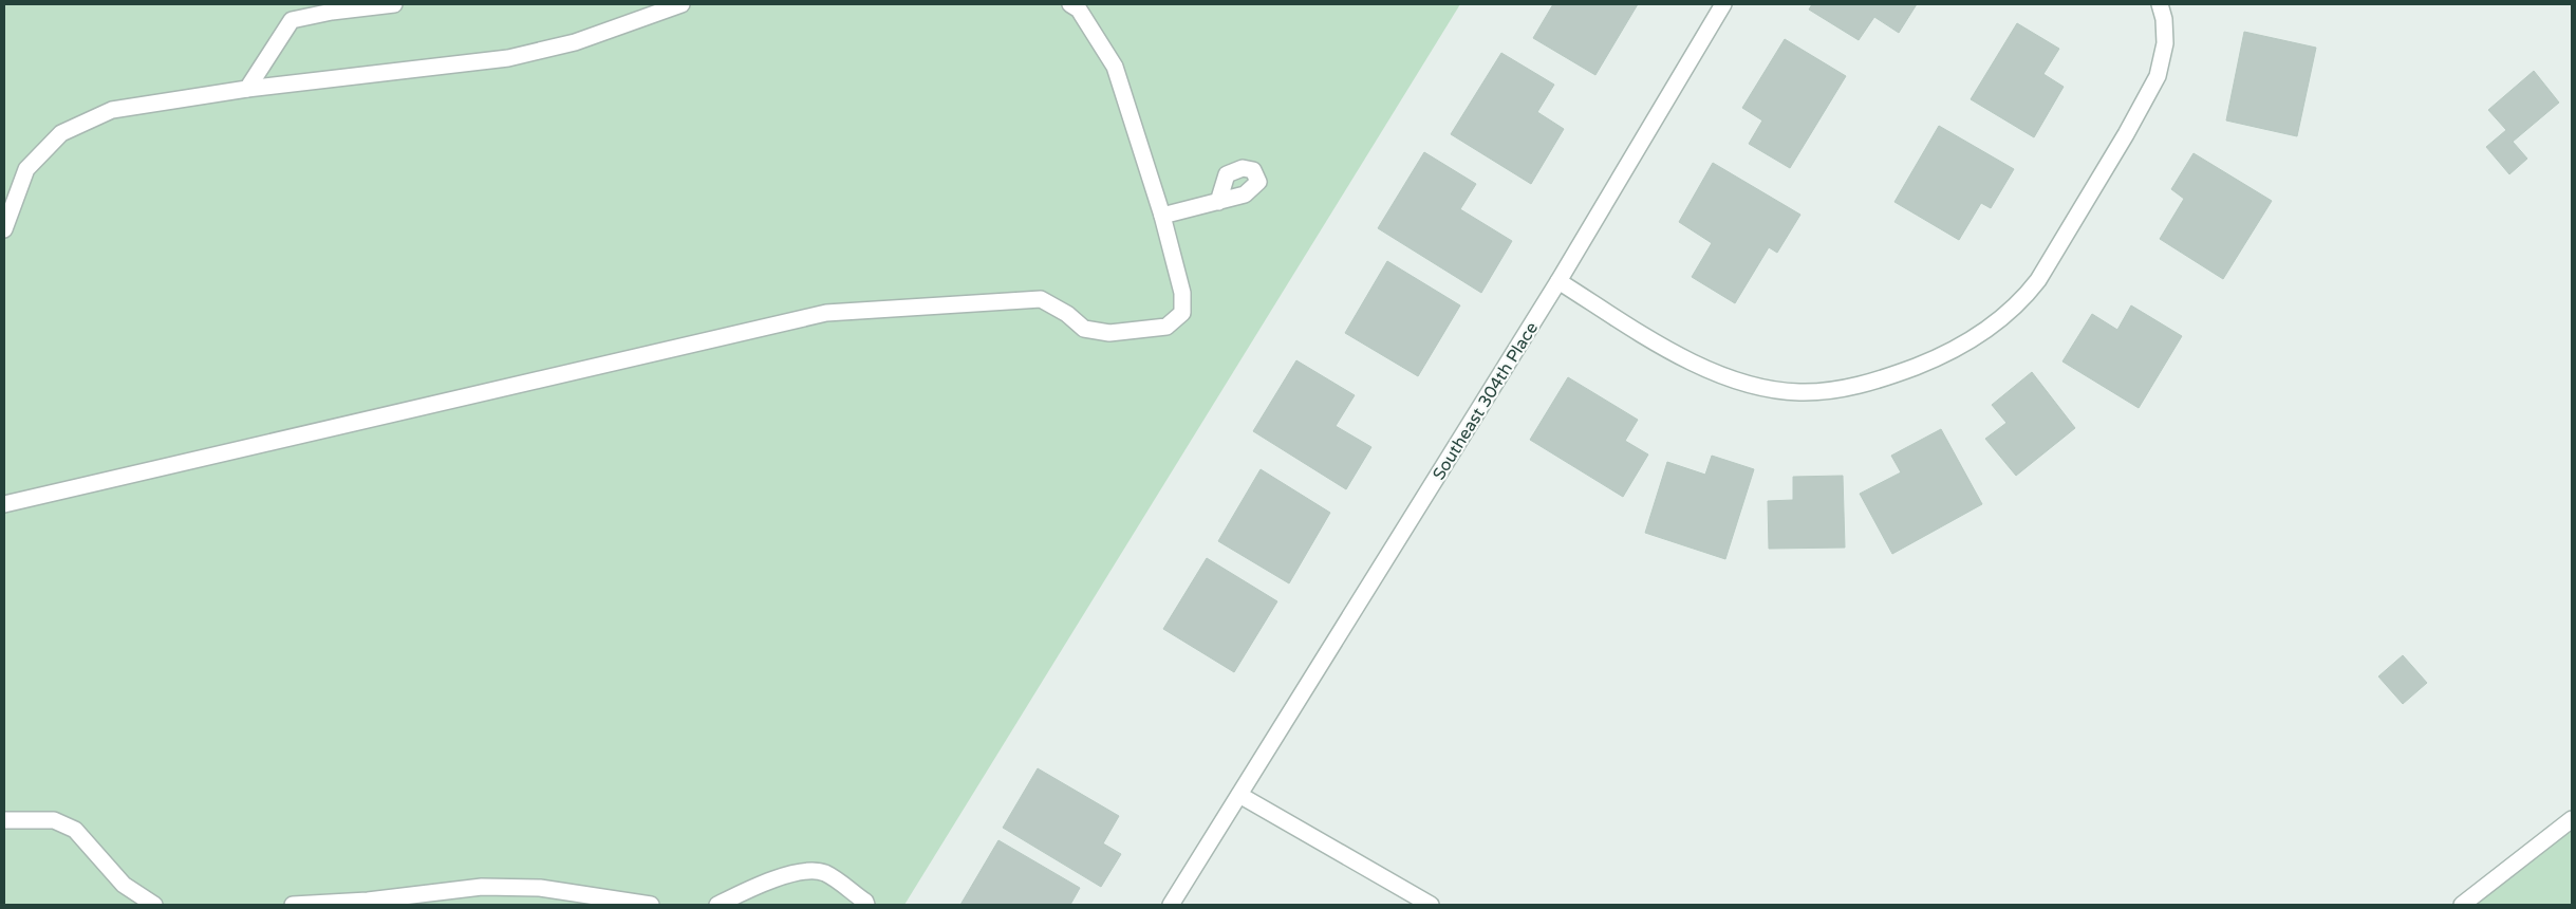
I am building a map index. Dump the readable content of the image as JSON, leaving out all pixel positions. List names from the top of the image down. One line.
{"streets":{"street":["Southeast 304th Place"]}}
